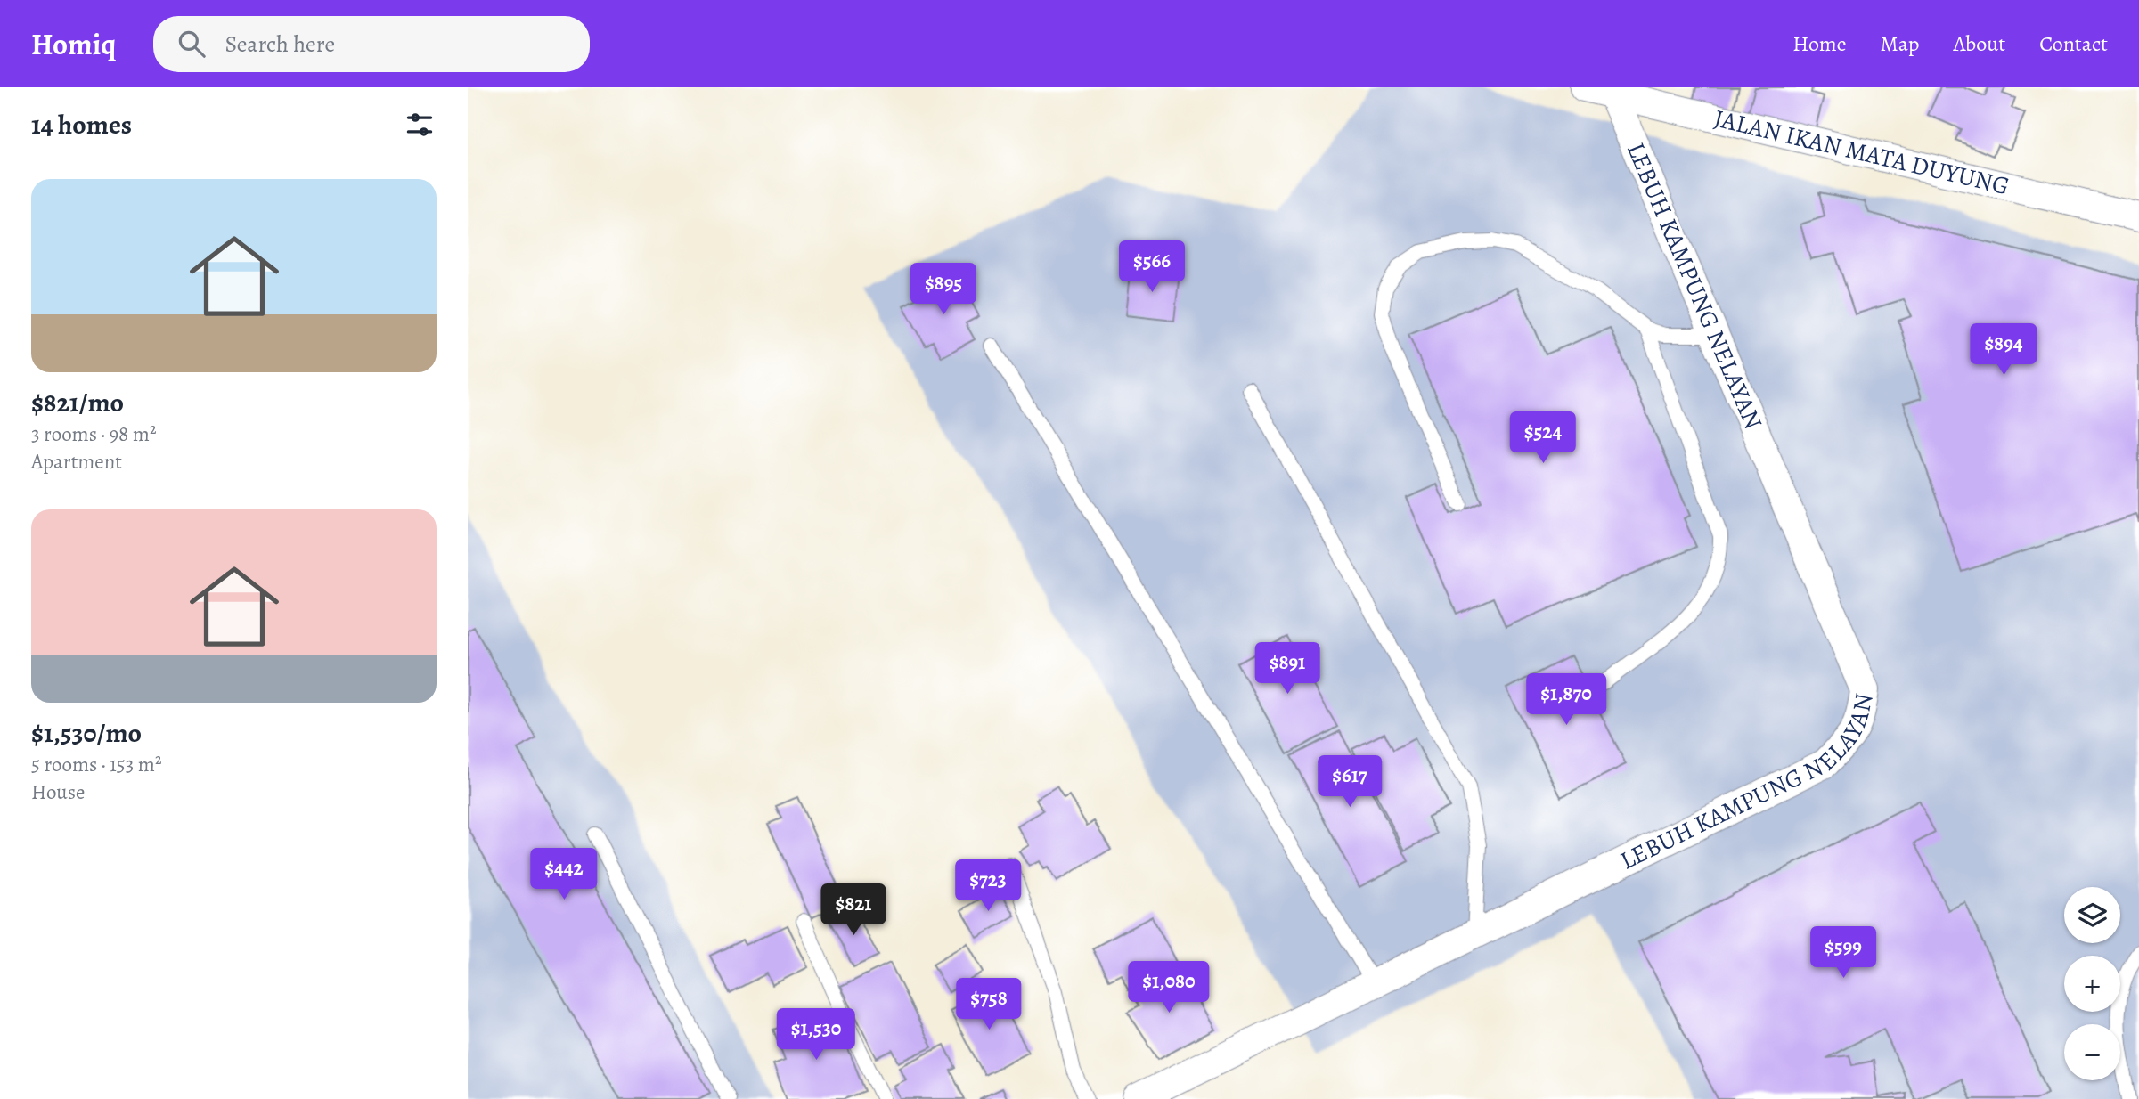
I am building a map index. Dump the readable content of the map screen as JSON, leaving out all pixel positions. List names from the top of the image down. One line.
{"streets":{"street":["JALAN IKAN MATA DUYUNG","LEBUH KAMPUNG NELAYAN"]},"crossings":[["JALAN IKAN MATA DUYUNG","LEBUH KAMPUNG NELAYAN"]],"page":{"header":"Homiq","search":"Search here","nav":["Home","Map","About","Contact"],"heading":"14 homes","list":[{"name":"$821/mo","note":"3 rooms · 98 m² · Apartment"},{"name":"$1,530/mo","note":"5 rooms · 153 m² · House"}],"price":["$566","$895","$894","$524","$891","$1,870","$617","$442","$723","$821","$599","$1,080","$758","$1,530"],"map_buttons":["+","−"]}}
